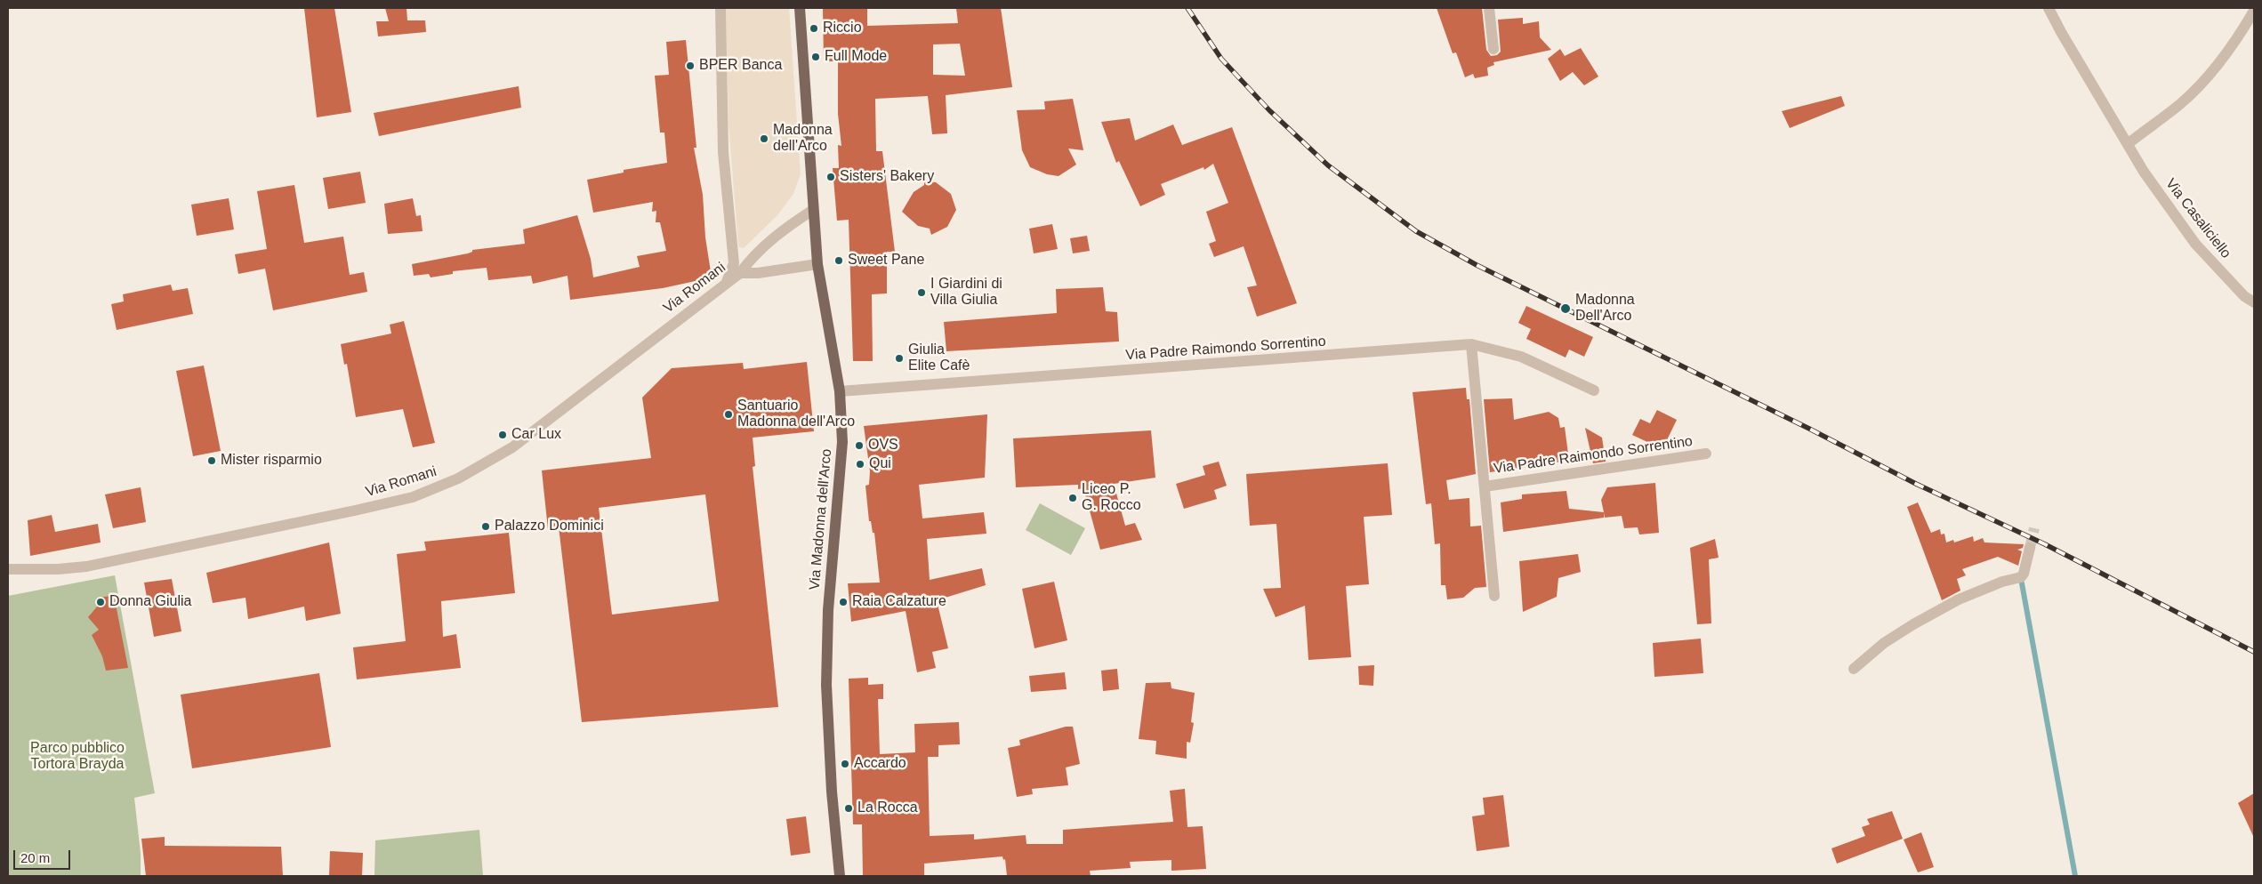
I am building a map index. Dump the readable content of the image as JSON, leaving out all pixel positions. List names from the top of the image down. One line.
{"streets":{"main road":["Via Madonna dell'Arco"],"street":["Via Casaliciello","Via Romani","Via Padre Raimondo Sorrentino"]},"crossings":[["Via Romani","Via Madonna dell'Arco"],["Via Padre Raimondo Sorrentino","Via Madonna dell'Arco"]],"parks":["Parco pubblico Tortora Brayda"],"places":["Riccio","Full Mode","BPER Banca","Madonna dell'Arco","Sisters' Bakery","Sweet Pane","I Giardini di Villa Giulia","Madonna Dell'Arco","Giulia Elite Cafè","Santuario Madonna dell'Arco","Car Lux","OVS","Mister risparmio","Qui","Liceo P. G. Rocco","Palazzo Dominici","Donna Giulia","Raia Calzature","Accardo","La Rocca"],"scale_bar":"20 m"}
